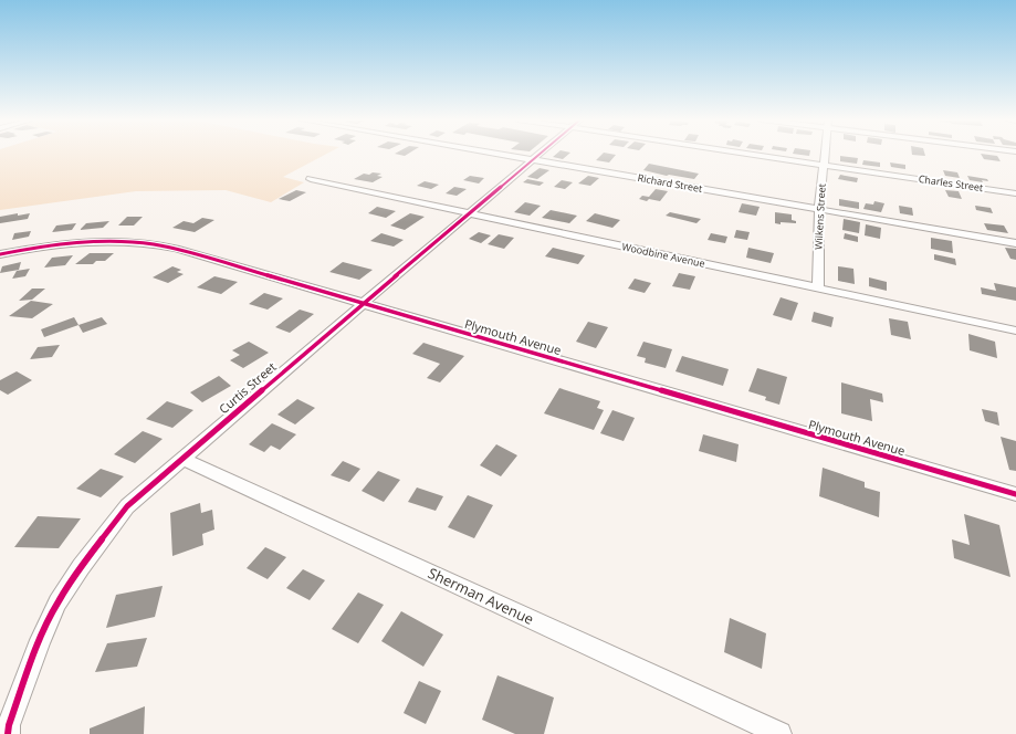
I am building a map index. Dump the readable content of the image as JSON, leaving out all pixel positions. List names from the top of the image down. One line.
{"streets":{"street":["Richard Street","Charles Street","Wilkens Street","Woodbine Avenue","Plymouth Avenue","Curtis Street","Sherman Avenue"]},"crossings":[["Richard Street","Wilkens Street"],["Richard Street","Curtis Street"],["Charles Street","Wilkens Street"],["Wilkens Street","Woodbine Avenue"],["Woodbine Avenue","Curtis Street"],["Plymouth Avenue","Curtis Street"],["Curtis Street","Sherman Avenue"]]}
